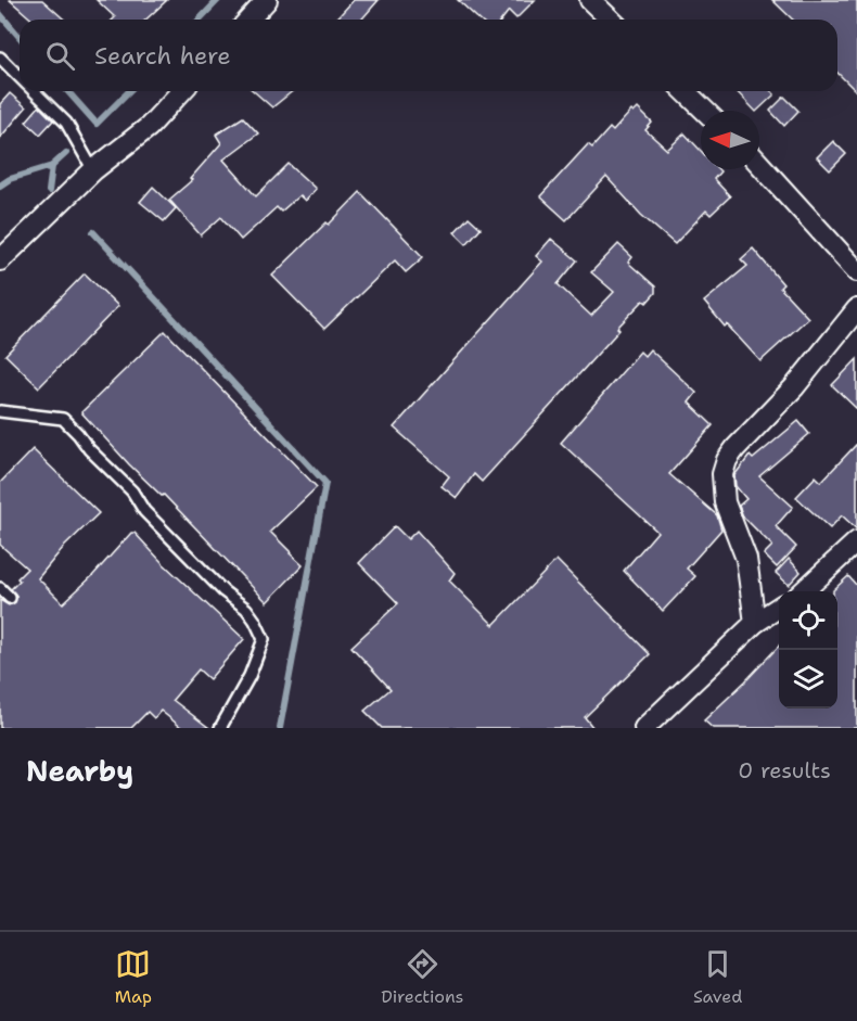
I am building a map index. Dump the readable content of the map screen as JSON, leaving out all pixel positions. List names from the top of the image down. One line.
{"north":"left","page":{"search":"Search here","heading":["Nearby","0 results"],"nav":["Map","Directions","Saved"]}}
